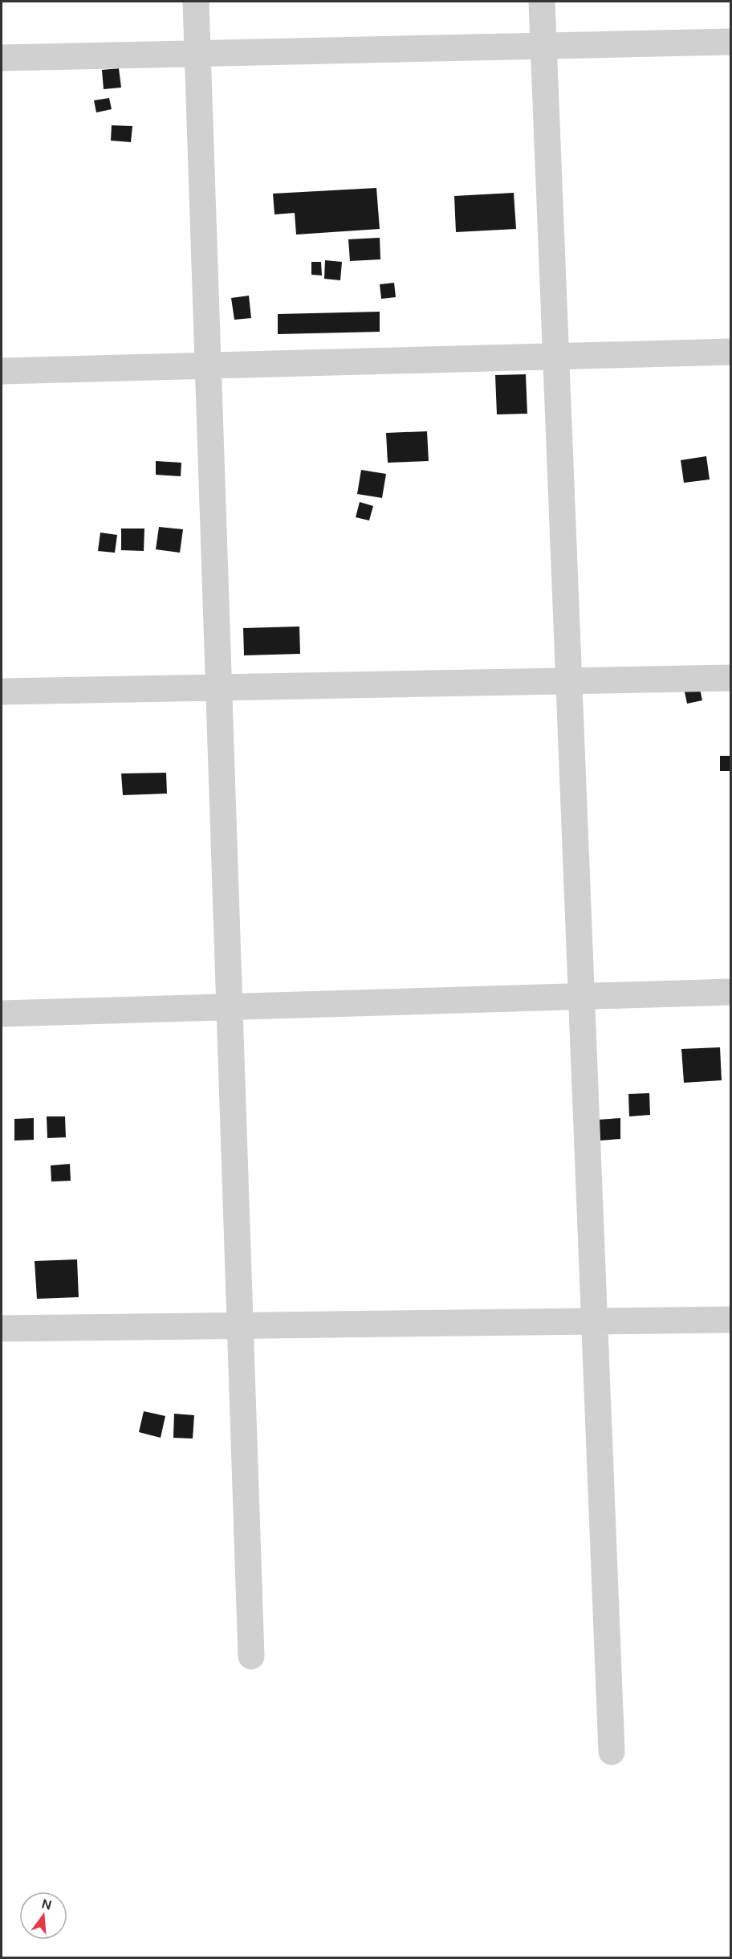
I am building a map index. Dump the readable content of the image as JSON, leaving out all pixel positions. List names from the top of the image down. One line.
{"north":"top"}
